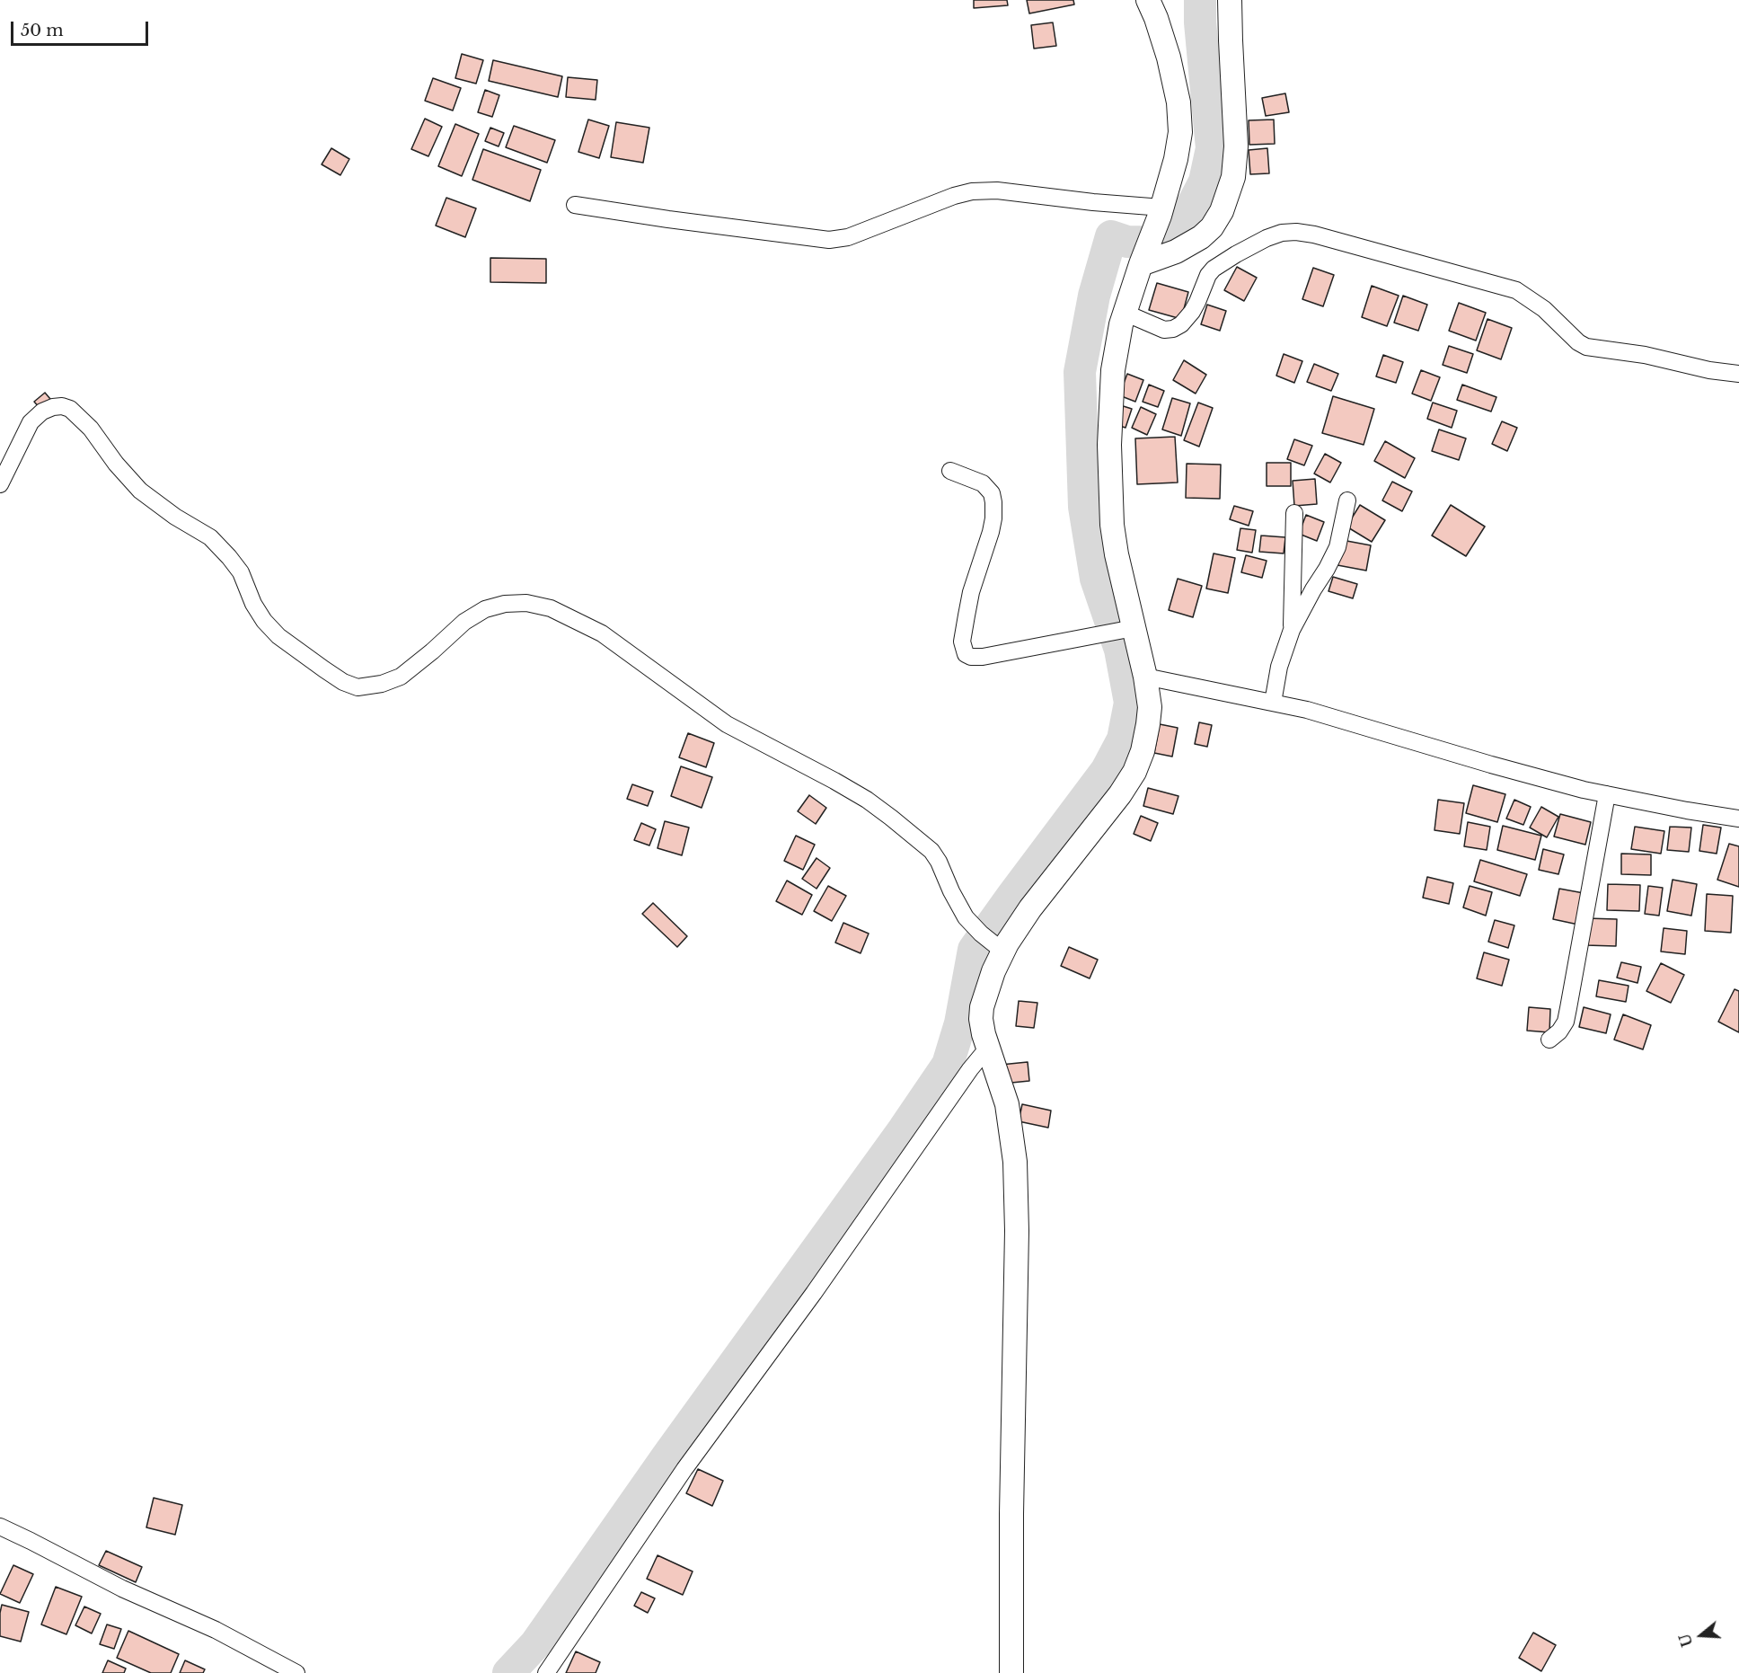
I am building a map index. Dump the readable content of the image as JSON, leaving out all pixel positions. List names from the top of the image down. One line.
{"scale_bar":"50 m","north":"left"}
